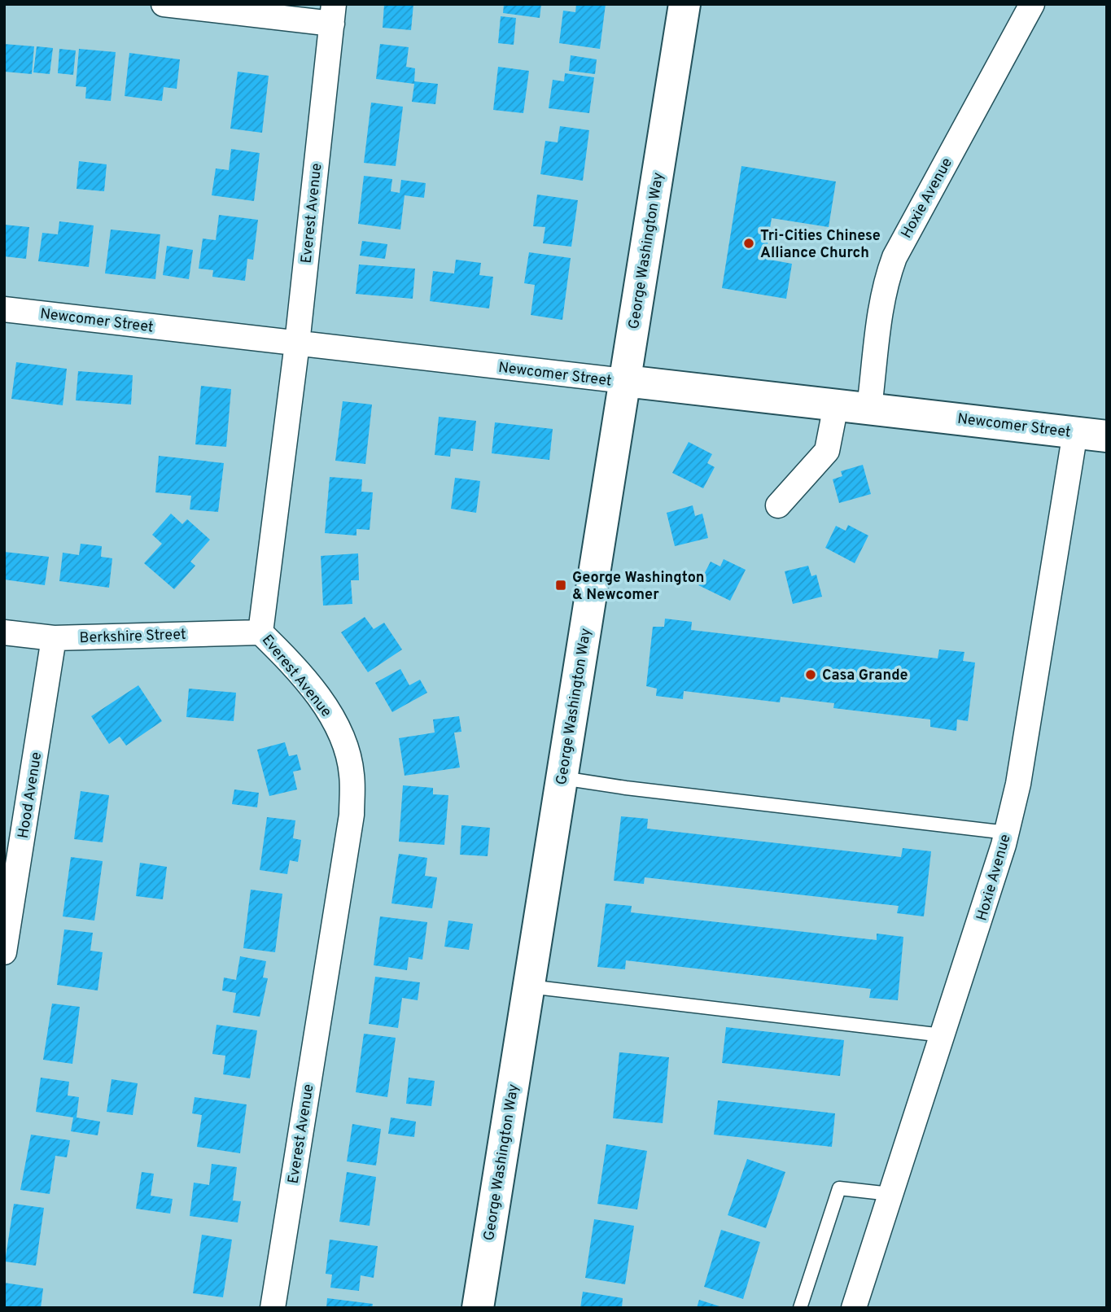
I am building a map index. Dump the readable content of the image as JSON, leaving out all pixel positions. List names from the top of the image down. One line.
{"streets":{"main road":["George Washington Way","Newcomer Street"],"street":["Hoxie Avenue","Everest Avenue","Berkshire Street","Hood Avenue"]},"crossings":[["Hoxie Avenue","Newcomer Street"],["Everest Avenue","Newcomer Street"],["Everest Avenue","Berkshire Street"],["George Washington Way","Newcomer Street"],["Berkshire Street","Hood Avenue"]],"places":{"other":["Tri-Cities Chinese Alliance Church","Casa Grande"],"transit":["George Washington & Newcomer"]}}
